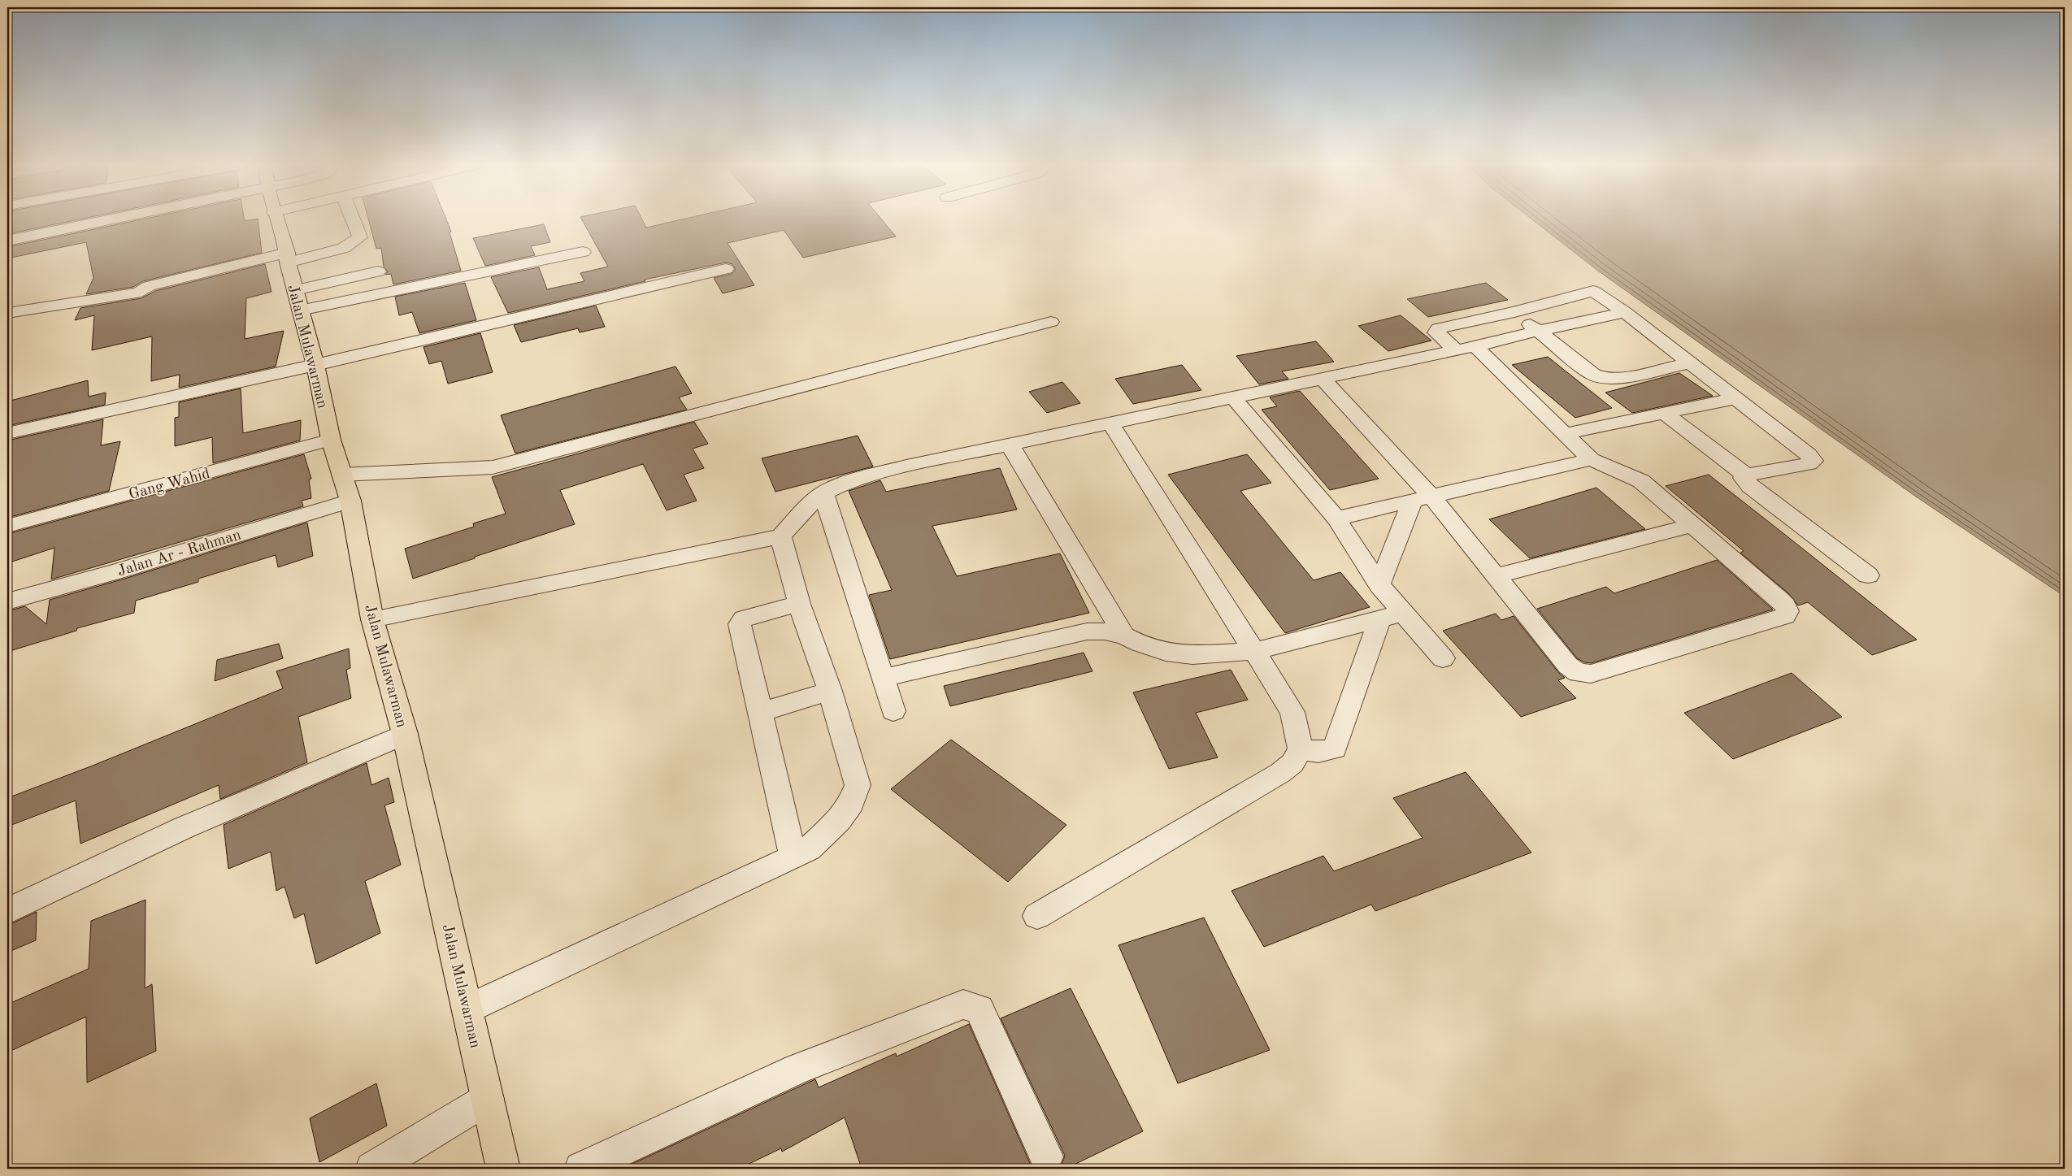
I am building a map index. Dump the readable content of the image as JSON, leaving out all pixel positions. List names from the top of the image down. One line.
{"streets":{"main road":["Jalan Mulawarman"],"street":["Gang Wahid","Jalan Ar - Rahman"]},"crossings":[["Jalan Mulawarman","Gang Wahid"],["Jalan Mulawarman","Jalan Ar - Rahman"]]}
